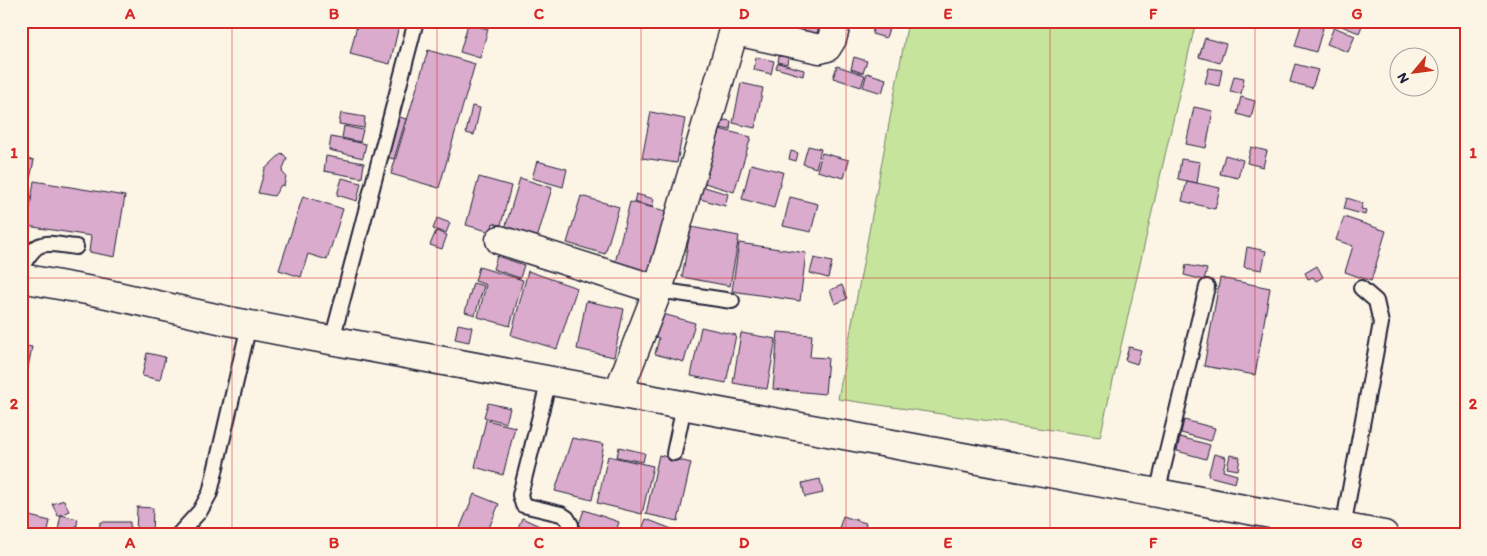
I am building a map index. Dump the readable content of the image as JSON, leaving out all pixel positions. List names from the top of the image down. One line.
{"north":"bottom left","grid":{"columns":["A","B","C","D","E","F","G"],"rows":["1","2"]}}
